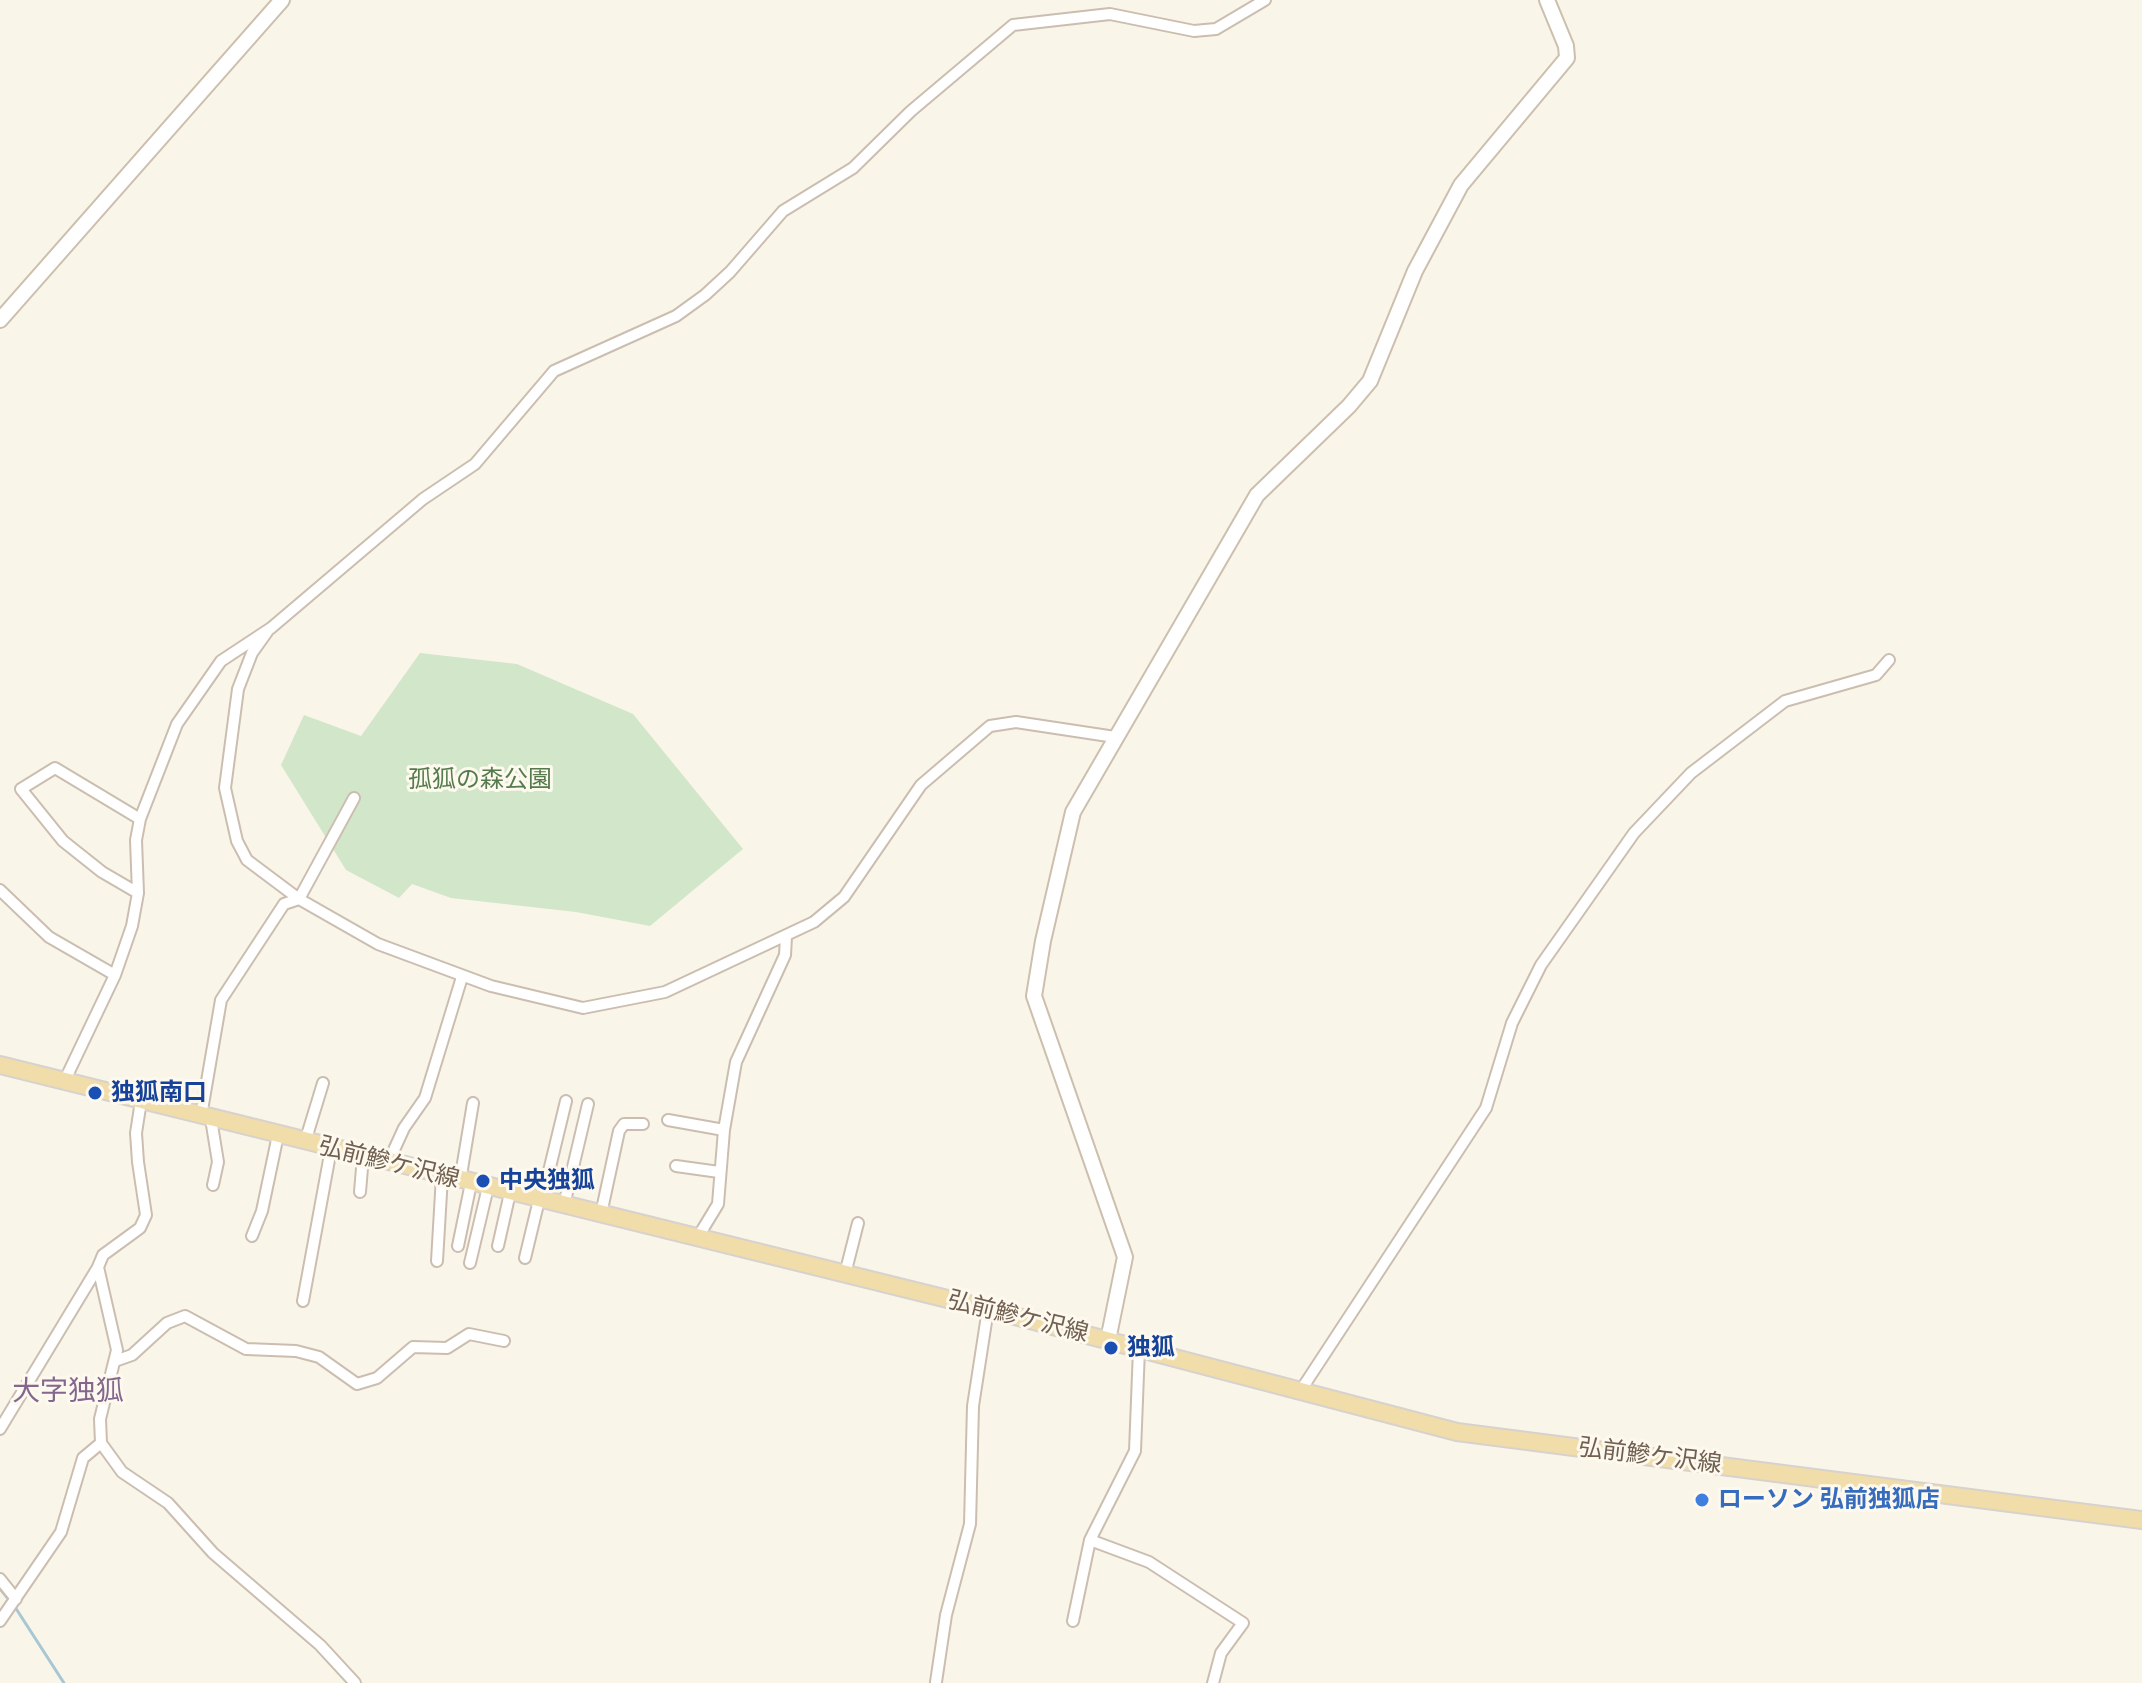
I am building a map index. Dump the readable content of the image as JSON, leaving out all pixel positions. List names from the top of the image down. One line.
{"streets":{"main road":["弘前鰺ケ沢線"]},"districts":["大字独狐"],"parks":["孤狐の森公園"],"places":["独狐南口","中央独狐","独狐","ローソン 弘前独狐店"]}
